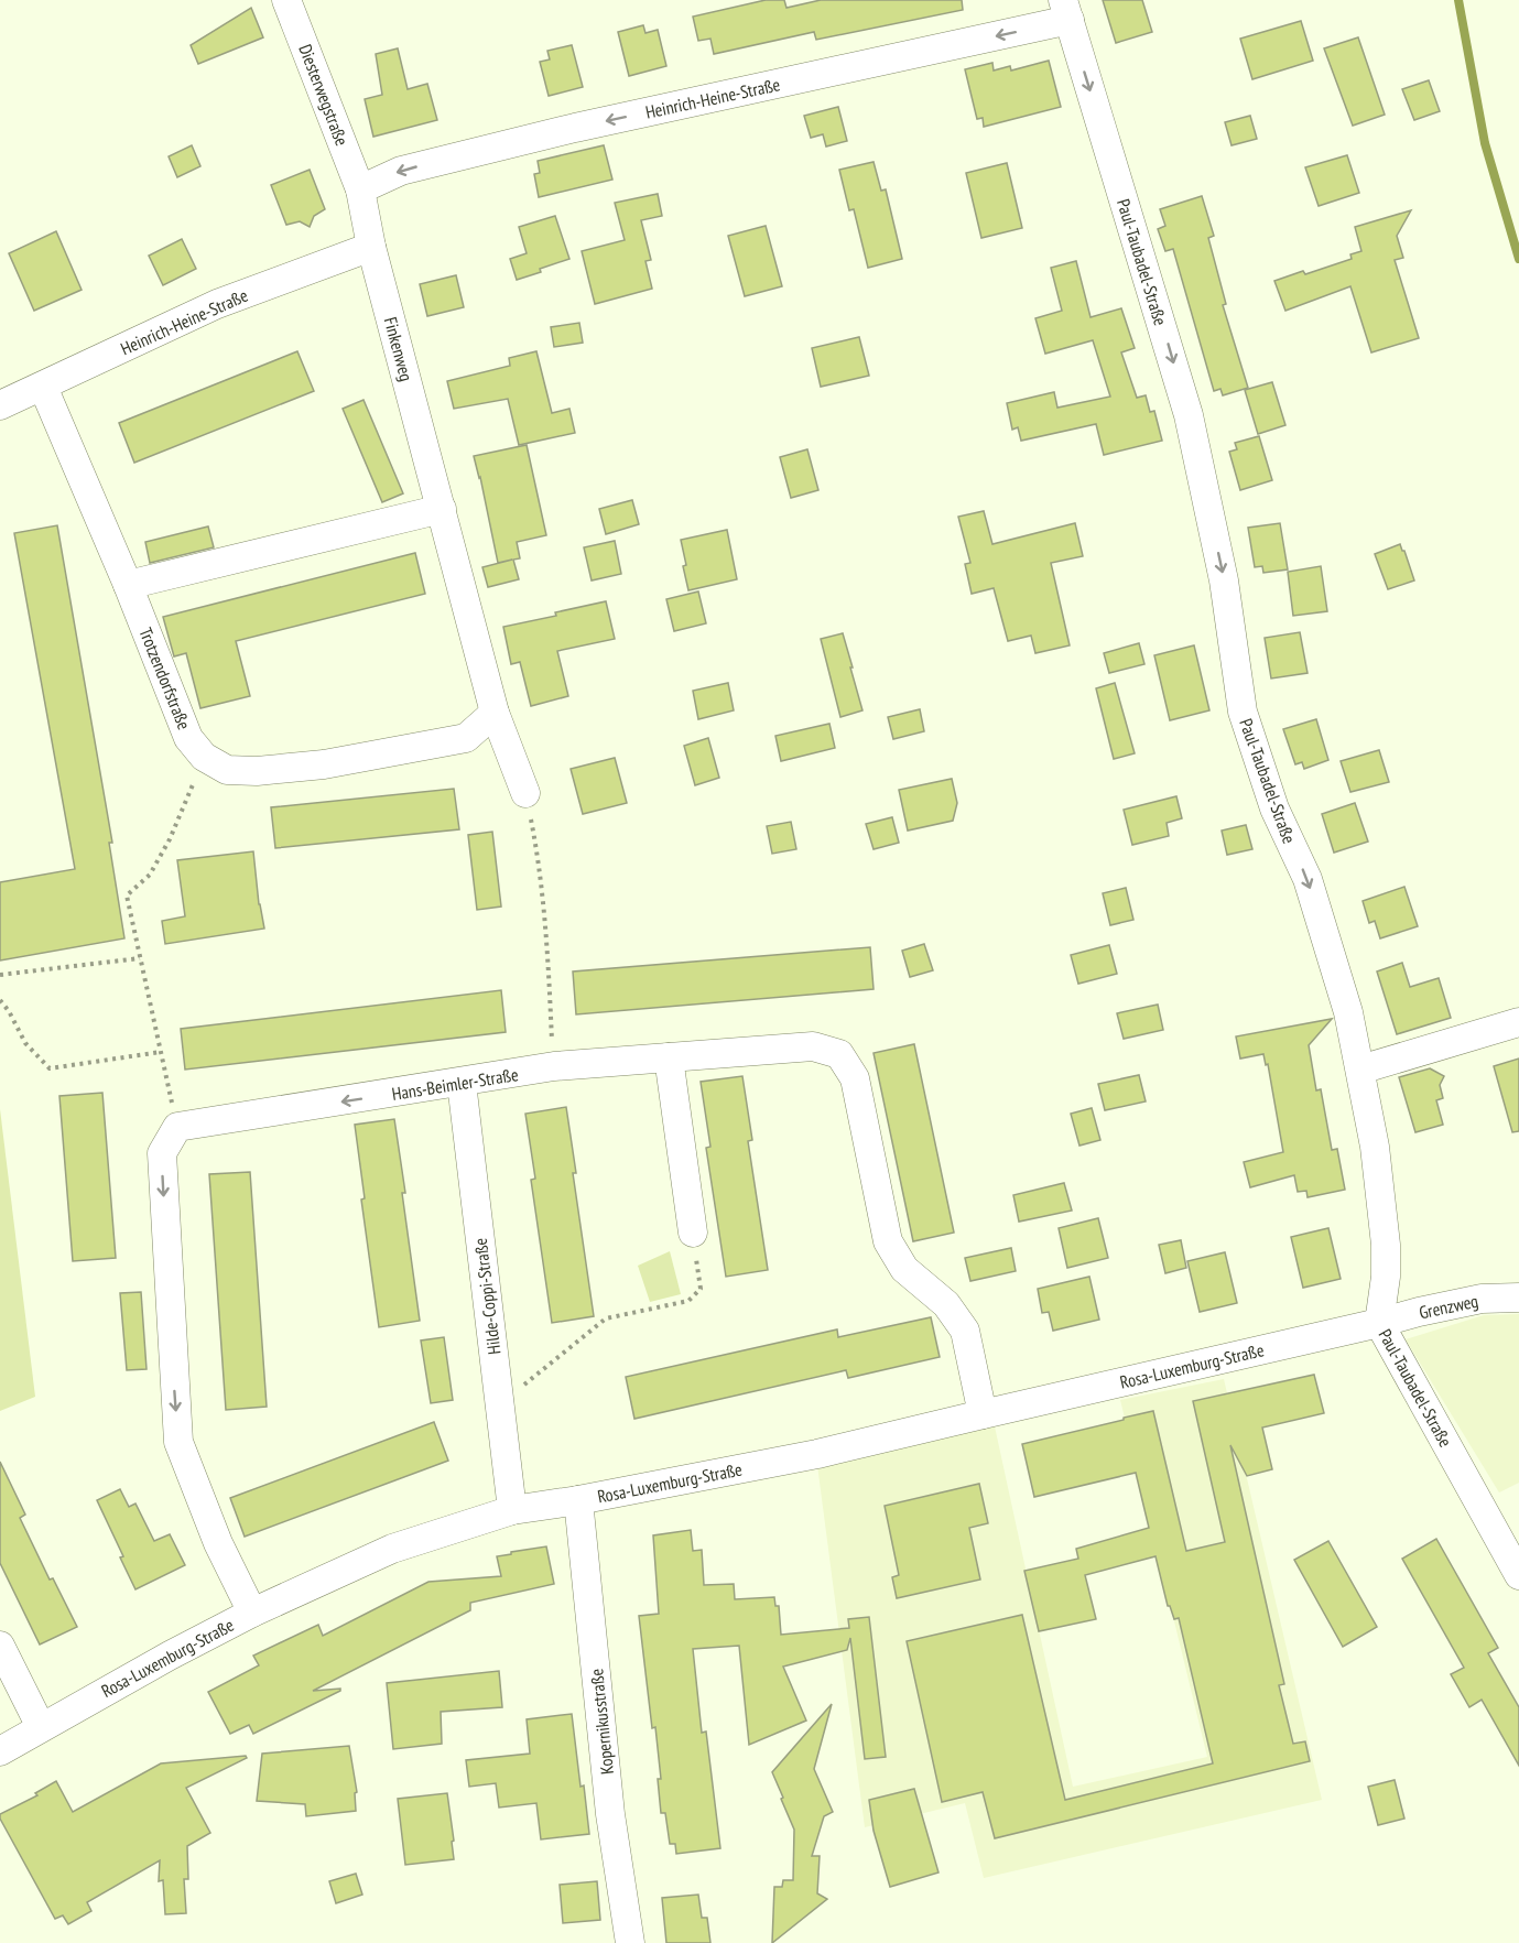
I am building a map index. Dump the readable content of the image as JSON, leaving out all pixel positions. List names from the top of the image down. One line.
{"streets":{"street":["Diesterwegstraße","Heinrich-Heine-Straße","Paul-Taubadel-Straße","Finkenweg","Trotzendorfstraße","Hans-Beimler-Straße","Hilde-Coppi-Straße","Grenzweg","Rosa-Luxemburg-Straße","Kopernikusstraße"]},"crossings":[["Diesterwegstraße","Heinrich-Heine-Straße"],["Diesterwegstraße","Finkenweg"],["Heinrich-Heine-Straße","Paul-Taubadel-Straße"],["Heinrich-Heine-Straße","Finkenweg"],["Heinrich-Heine-Straße","Trotzendorfstraße"],["Paul-Taubadel-Straße","Grenzweg"],["Paul-Taubadel-Straße","Rosa-Luxemburg-Straße"],["Hans-Beimler-Straße","Hilde-Coppi-Straße"],["Hans-Beimler-Straße","Rosa-Luxemburg-Straße"],["Hilde-Coppi-Straße","Rosa-Luxemburg-Straße"],["Grenzweg","Rosa-Luxemburg-Straße"],["Rosa-Luxemburg-Straße","Kopernikusstraße"]],"one_way":["Heinrich-Heine-Straße","Paul-Taubadel-Straße"]}
